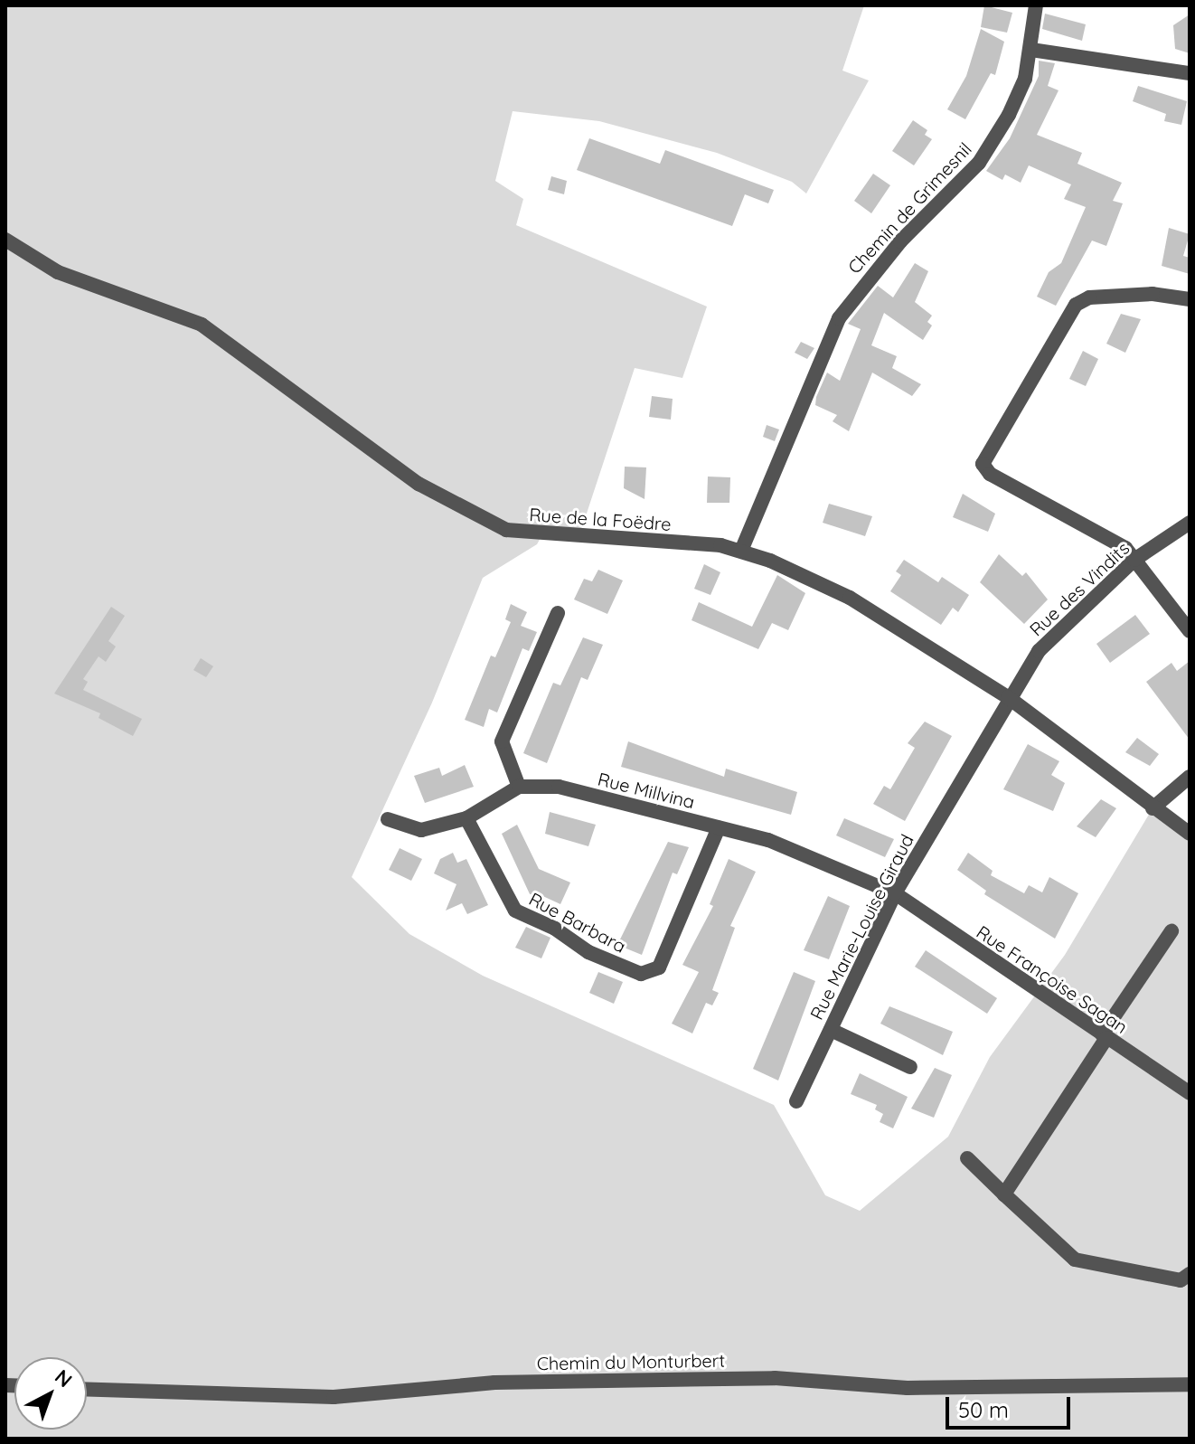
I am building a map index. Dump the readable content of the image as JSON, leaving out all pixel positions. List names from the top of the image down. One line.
{"streets":{"street":["Chemin de Grimesnil","Rue de la Foëdre","Rue des Vindits","Rue Millvina","Rue Barbara","Rue Marie-Louise Giraud","Rue Françoise Sagan","Chemin du Monturbert"]},"crossings":[["Chemin de Grimesnil","Rue de la Foëdre"],["Rue de la Foëdre","Rue des Vindits"],["Rue de la Foëdre","Rue Marie-Louise Giraud"],["Rue des Vindits","Rue Marie-Louise Giraud"],["Rue Millvina","Rue Barbara"],["Rue Millvina","Rue Marie-Louise Giraud"],["Rue Millvina","Rue Françoise Sagan"],["Rue Marie-Louise Giraud","Rue Françoise Sagan"]],"scale_bar":"50 m","north":"top right"}
